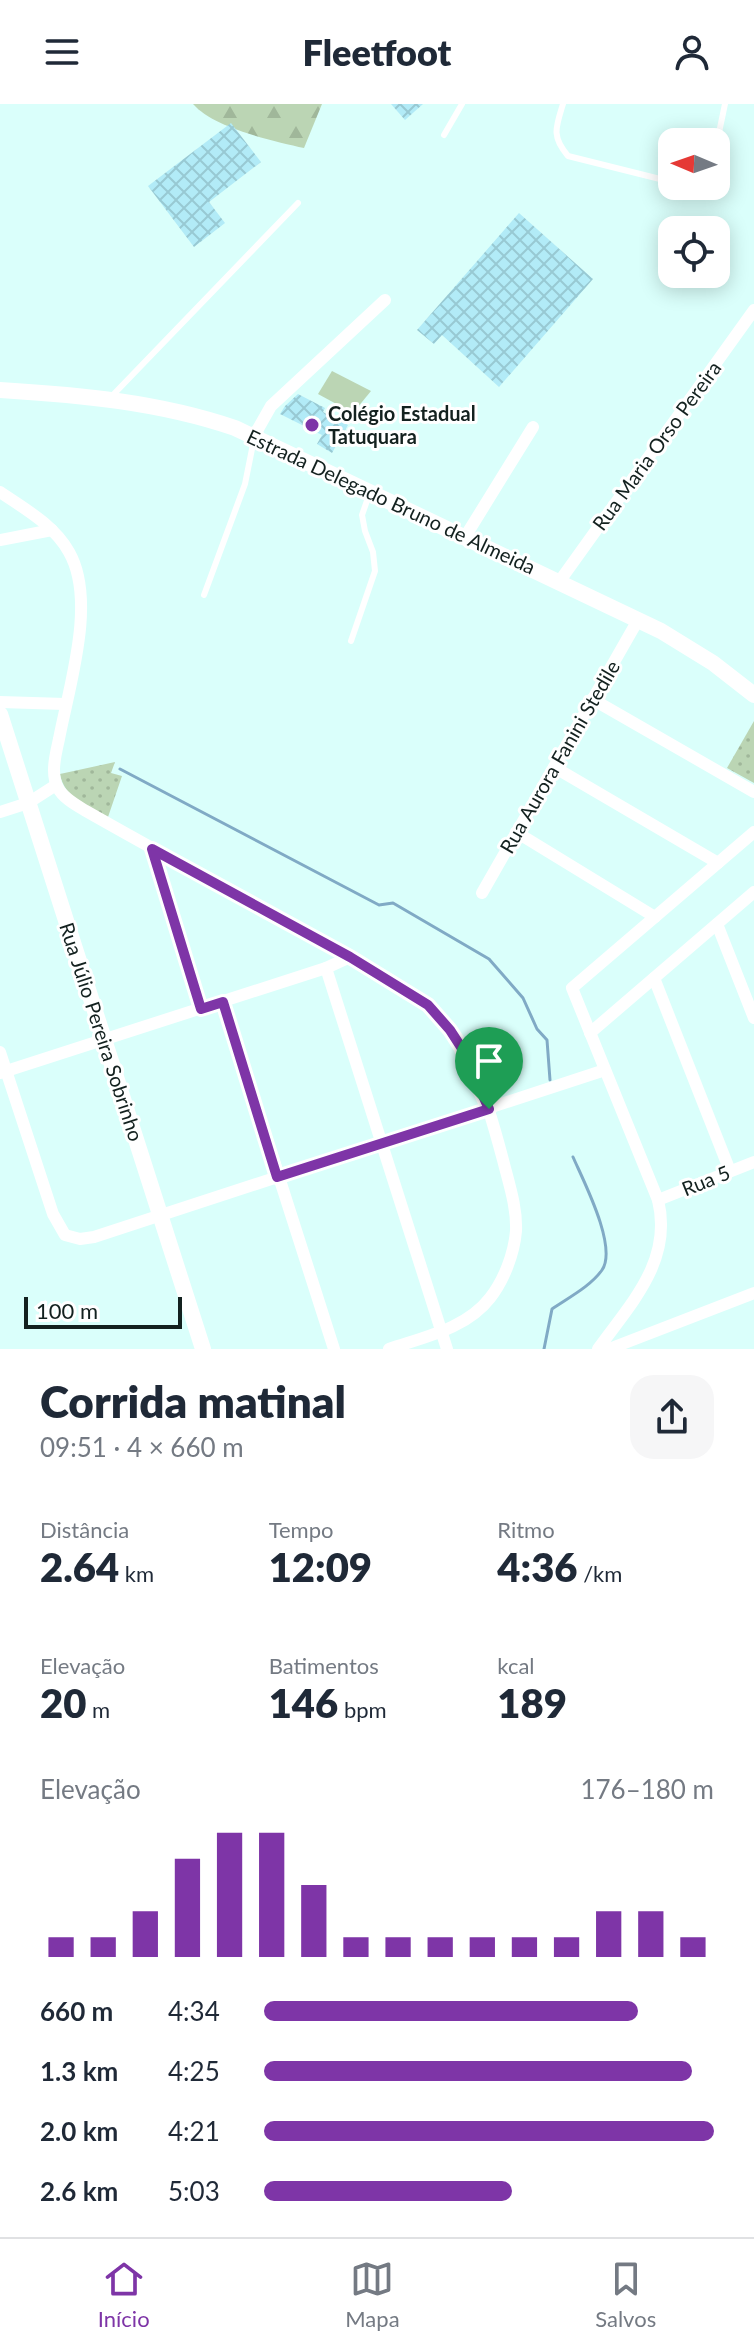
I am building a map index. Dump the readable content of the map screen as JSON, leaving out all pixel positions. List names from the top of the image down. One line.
{"streets":{"main road":["Estrada Delegado Bruno de Almeida","Rua Júlio Pereira Sobrinho"],"street":["Rua Maria Orso Pereira","Rua Aurora Fanini Stedile","Rua 5"]},"crossings":[["Rua Maria Orso Pereira","Estrada Delegado Bruno de Almeida"],["Estrada Delegado Bruno de Almeida","Rua Aurora Fanini Stedile"]],"places":["Colégio Estadual Tatuquara"],"scale_bar":"100 m","north":"left","page":{"header":"Fleetfoot","scale":"100 m","heading":["Corrida matinal","09:51 · 4 × 660 m"],"stats":[["Distância","2.64 km"],["Tempo","12:09"],["Ritmo","4:36 /km"],["Elevação","20 m"],["Batimentos","146 bpm"],["kcal","189"]],"chart":["Elevação","176–180 m"],"list":[{"name":"660 m","note":"4:34"},{"name":"1.3 km","note":"4:25"},{"name":"2.0 km","note":"4:21"},{"name":"2.6 km","note":"5:03"}],"tabs":["Início","Mapa","Salvos"]}}
